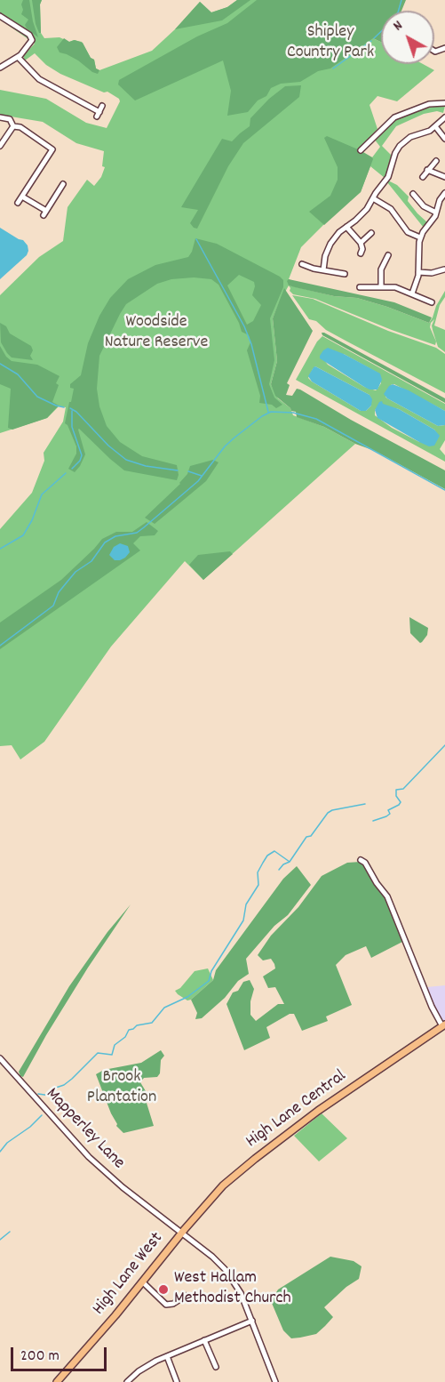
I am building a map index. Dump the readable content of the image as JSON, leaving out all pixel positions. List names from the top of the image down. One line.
{"streets":{"main road":["High Lane Central","High Lane West"],"street":["Mapperley Lane"]},"crossings":[["High Lane Central","Mapperley Lane"],["High Lane Central","High Lane West"],["Mapperley Lane","High Lane West"]],"parks":["Shipley Country Park","Woodside Nature Reserve","Brook Plantation"],"places":["West Hallam Methodist Church"],"scale_bar":"200 m","north":"top left"}
